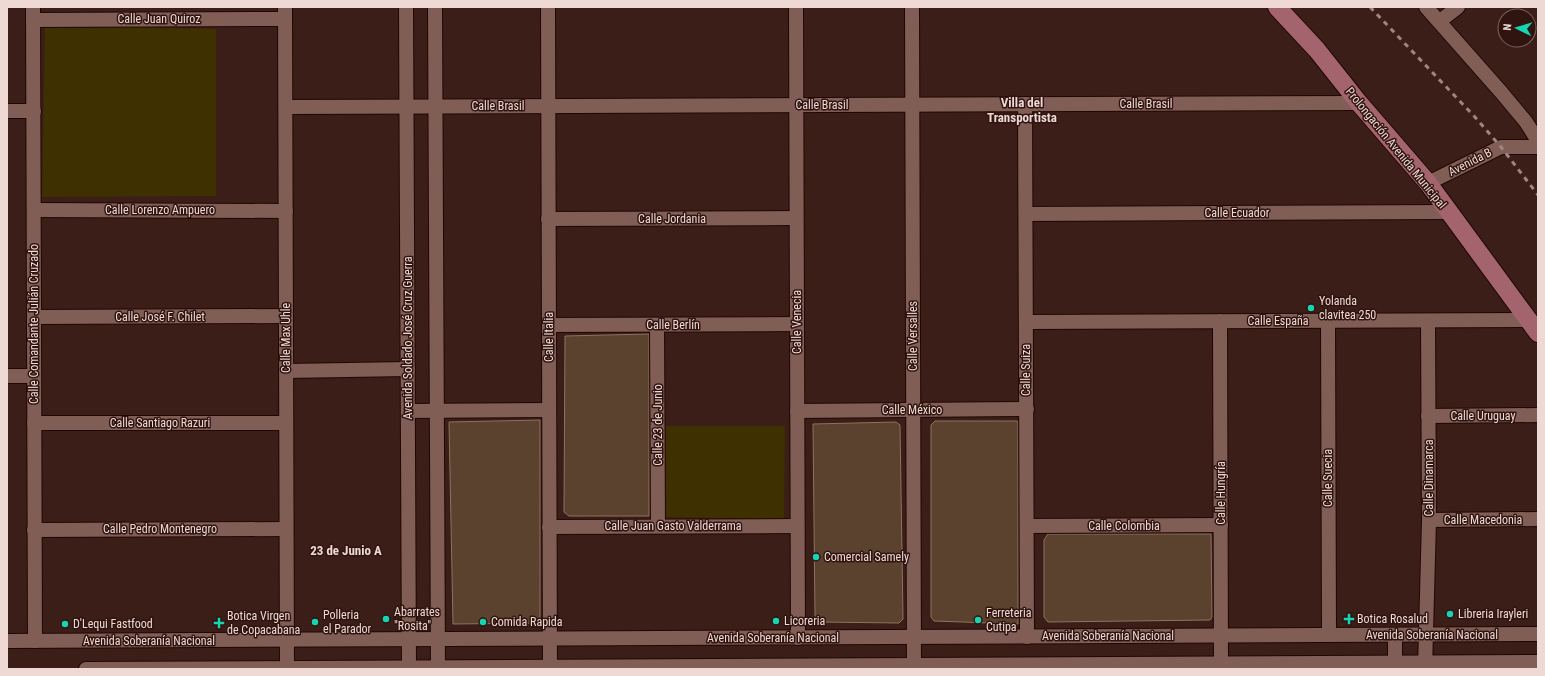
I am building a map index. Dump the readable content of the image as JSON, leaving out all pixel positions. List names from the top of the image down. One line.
{"streets":{"main road":["Prolongación Avenida Municipal"],"street":["Calle Juan Quiroz","Calle Brasil","Avenida B","Calle Lorenzo Ampuero","Calle Ecuador","Calle Jordania","Calle José F. Chilet","Calle España","Calle Venecia","Calle Comandante Julián Cruzado","Calle Berlín","Calle Versalles","Calle Italia","Calle Max Uhle","Avenida Soldado José Cruz Guerra","Calle Suiza","Calle México","Calle Uruguay","Calle Santiago Razuri","Calle 23 de Junio","Calle Suecia","Calle Dinamarca","Calle Hungría","Calle Macedonia","Calle Juan Gasto Valderrama","Calle Colombia","Calle Pedro Montenegro","Avenida Soberanía Nacional"]},"crossings":[["Calle Juan Quiroz","Calle Comandante Julián Cruzado"],["Calle Juan Quiroz","Calle Max Uhle"],["Calle Brasil","Prolongación Avenida Municipal"],["Calle Brasil","Calle Venecia"],["Calle Brasil","Calle Versalles"],["Calle Brasil","Calle Italia"],["Calle Brasil","Calle Max Uhle"],["Calle Brasil","Avenida Soldado José Cruz Guerra"],["Calle Brasil","Calle Suiza"],["Prolongación Avenida Municipal","Avenida B"],["Prolongación Avenida Municipal","Calle Ecuador"],["Prolongación Avenida Municipal","Calle España"],["Calle Lorenzo Ampuero","Calle Comandante Julián Cruzado"],["Calle Lorenzo Ampuero","Calle Max Uhle"],["Calle Ecuador","Calle Suiza"],["Calle Jordania","Calle Venecia"],["Calle Jordania","Calle Italia"],["Calle José F. Chilet","Calle Comandante Julián Cruzado"],["Calle José F. Chilet","Calle Max Uhle"],["Calle España","Calle Suiza"],["Calle España","Calle Suecia"],["Calle España","Calle Dinamarca"],["Calle España","Calle Hungría"],["Calle Venecia","Calle Berlín"],["Calle Venecia","Calle México"],["Calle Venecia","Calle Juan Gasto Valderrama"],["Calle Venecia","Avenida Soberanía Nacional"],["Calle Comandante Julián Cruzado","Calle Santiago Razuri"],["Calle Comandante Julián Cruzado","Calle Pedro Montenegro"],["Calle Comandante Julián Cruzado","Avenida Soberanía Nacional"],["Calle Berlín","Calle Italia"],["Calle Berlín","Calle 23 de Junio"],["Calle Versalles","Calle México"],["Calle Versalles","Avenida Soberanía Nacional"],["Calle Italia","Calle Juan Gasto Valderrama"],["Calle Italia","Avenida Soberanía Nacional"],["Calle Max Uhle","Calle Santiago Razuri"],["Calle Max Uhle","Calle Pedro Montenegro"],["Calle Max Uhle","Avenida Soberanía Nacional"],["Avenida Soldado José Cruz Guerra","Avenida Soberanía Nacional"],["Calle Suiza","Calle México"],["Calle Suiza","Calle Colombia"],["Calle Suiza","Avenida Soberanía Nacional"],["Calle Uruguay","Calle Dinamarca"],["Calle 23 de Junio","Calle Juan Gasto Valderrama"],["Calle Suecia","Avenida Soberanía Nacional"],["Calle Dinamarca","Calle Macedonia"],["Calle Dinamarca","Avenida Soberanía Nacional"],["Calle Hungría","Calle Colombia"],["Calle Hungría","Avenida Soberanía Nacional"]],"districts":["Villa del Transportista","23 de Junio A"],"places":{"other":["Yolanda clavitea 250","Comercial Samely","Libreria Irayleri","Abarrates \"Rosita\"","Ferreteria Cutipa","Licoreria","Polleria el Parador","Comida Rapida","D'Lequi Fastfood"],"health":["Botica Rosalud","Botica Virgen de Copacabana"]},"north":"left"}
